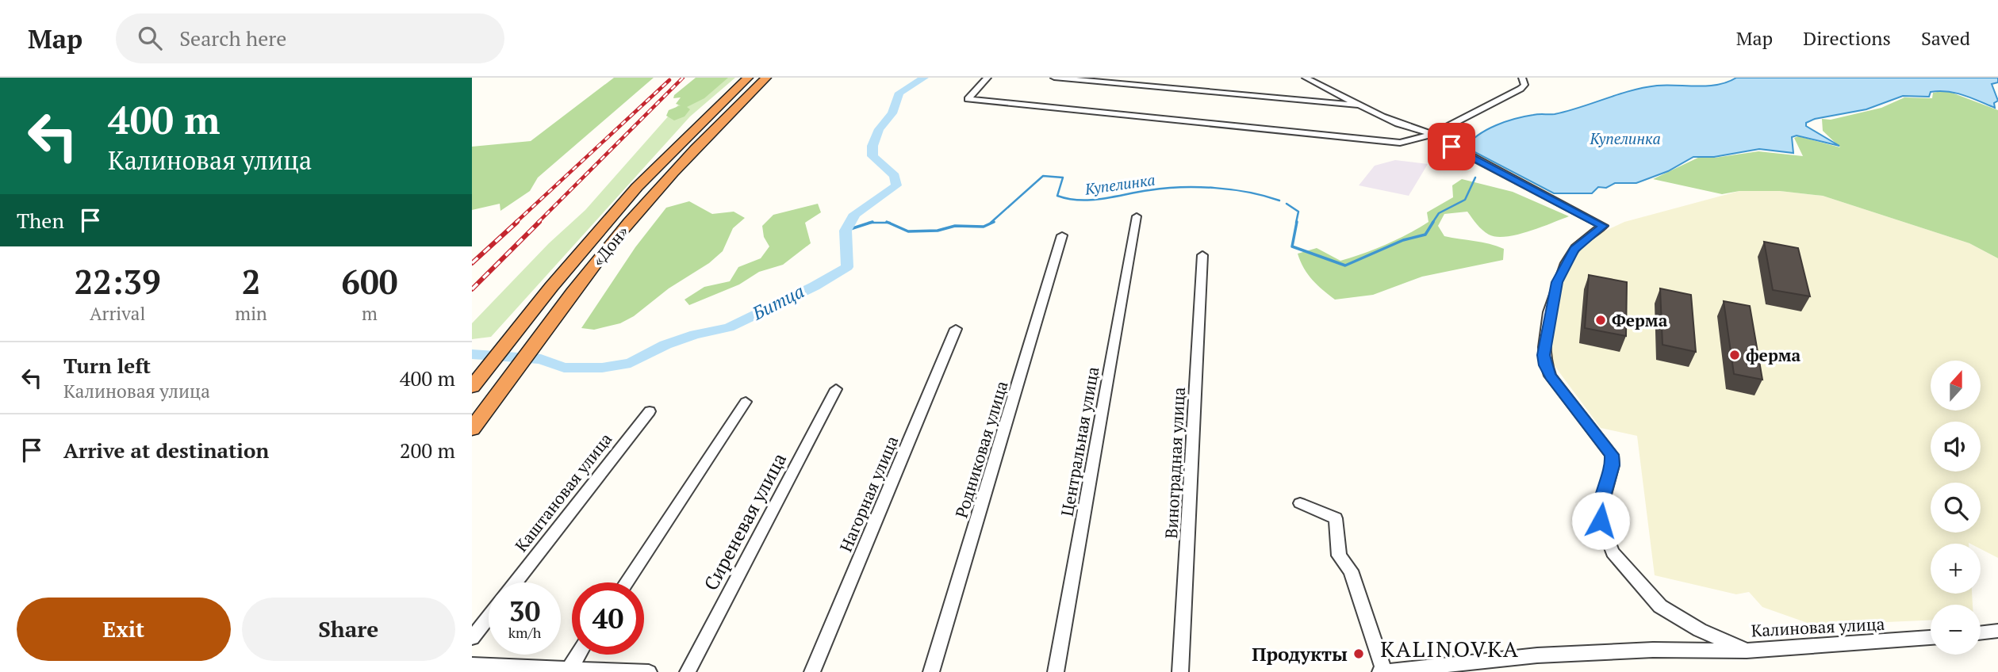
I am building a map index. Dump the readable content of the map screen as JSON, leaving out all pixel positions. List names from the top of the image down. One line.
{"streets":{"highway":["«Дон»"],"street":["Центральная улица","Родниковая улица","Виноградная улица","Каштановая улица","Нагорная улица","Сиреневая улица","Калиновая улица"]},"districts":["KALINOVKA"],"water":["Купелинка","Битца"],"places":["Ферма","ферма","Продукты"],"north":"top","page":{"header":"Map","search":"Search here","nav":["Map","Directions","Saved"],"turn":["400 m","Калиновая улица"],"then":"Then","eta":["22:39","Arrival","2","min","600","m"],"list":[{"name":"Turn left","note":"Калиновая улица","value":"400 m"},{"name":"Arrive at destination","value":"200 m"}],"map_buttons":["+","−"],"speed":"30 km/h","limit":"40","buttons":["Exit","Share"]}}
